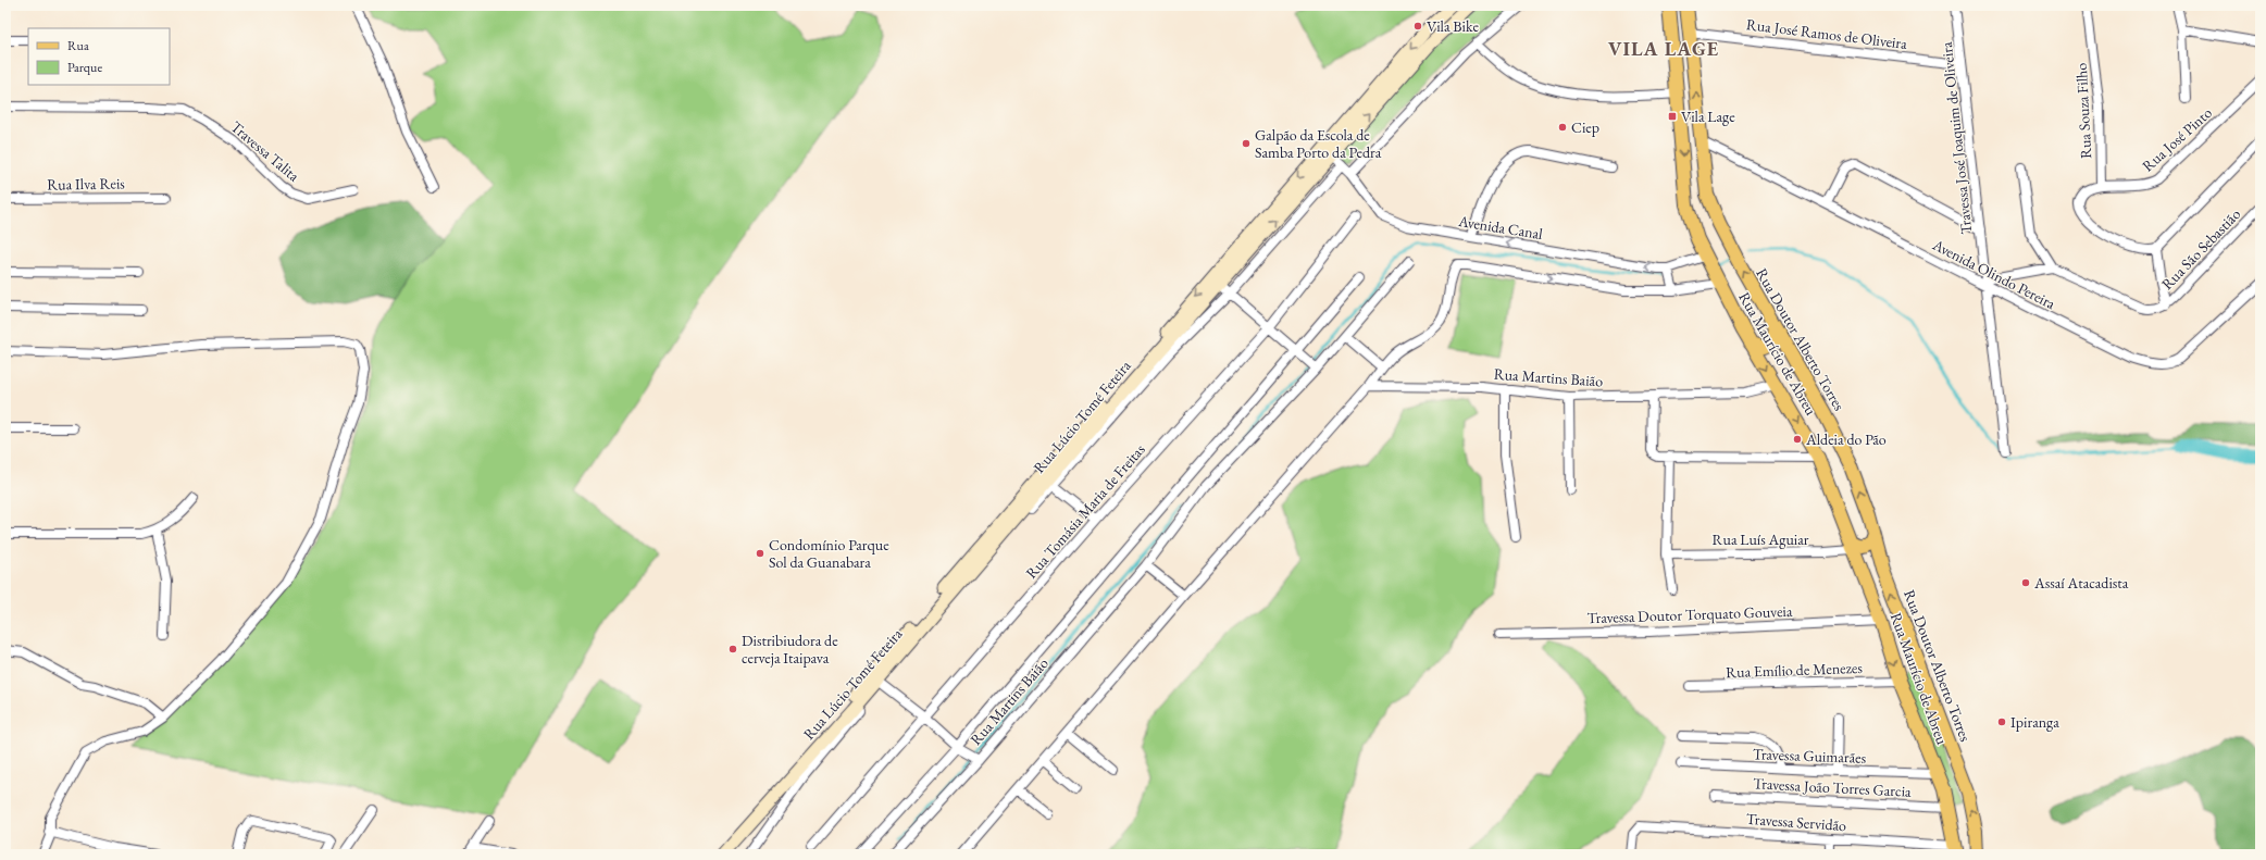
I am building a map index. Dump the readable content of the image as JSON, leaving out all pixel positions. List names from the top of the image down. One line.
{"streets":{"main road":["Rua Doutor Alberto Torres","Rua Maurício de Abreu","Rua Lúcio Tomé Feteira"],"street":["Rua José Ramos de Oliveira","Rua Souza Filho","Travessa José Joaquim de Oliveira","Rua José Pinto","Travessa Talita","Rua Ilva Reis","Avenida Canal","Rua São Sebastião","Avenida Olindo Pereira","Rua Martins Baião","Rua Tomásia Maria de Freitas","Rua Luís Aguiar","Travessa Doutor Torquato Gouveia","Rua Emílio de Menezes","Travessa Guimarães","Travessa João Torres Garcia","Travessa Servidão"]},"crossings":[["Rua José Ramos de Oliveira","Travessa José Joaquim de Oliveira"],["Rua José Ramos de Oliveira","Rua Doutor Alberto Torres"],["Rua Souza Filho","Rua José Pinto"],["Travessa José Joaquim de Oliveira","Avenida Olindo Pereira"],["Avenida Canal","Rua Maurício de Abreu"],["Avenida Canal","Rua Lúcio Tomé Feteira"],["Avenida Olindo Pereira","Rua Doutor Alberto Torres"],["Rua Maurício de Abreu","Rua Martins Baião"],["Rua Maurício de Abreu","Rua Luís Aguiar"],["Rua Maurício de Abreu","Travessa Doutor Torquato Gouveia"],["Rua Maurício de Abreu","Rua Emílio de Menezes"],["Rua Maurício de Abreu","Travessa Guimarães"],["Rua Maurício de Abreu","Travessa João Torres Garcia"],["Rua Maurício de Abreu","Travessa Servidão"]],"one_way":["Avenida Canal","Rua Doutor Alberto Torres","Rua Maurício de Abreu"],"districts":["VILA LAGE"],"places":{"other":["Vila Bike","Ciep","Galpão da Escola de Samba Porto da Pedra","Aldeia do Pão","Condomínio Parque Sol da Guanabara","Assaí Atacadista","Distribiudora de cerveja Itaipava","Ipiranga"],"transit":["Vila Lage"]},"legend":["Rua","Parque"]}
